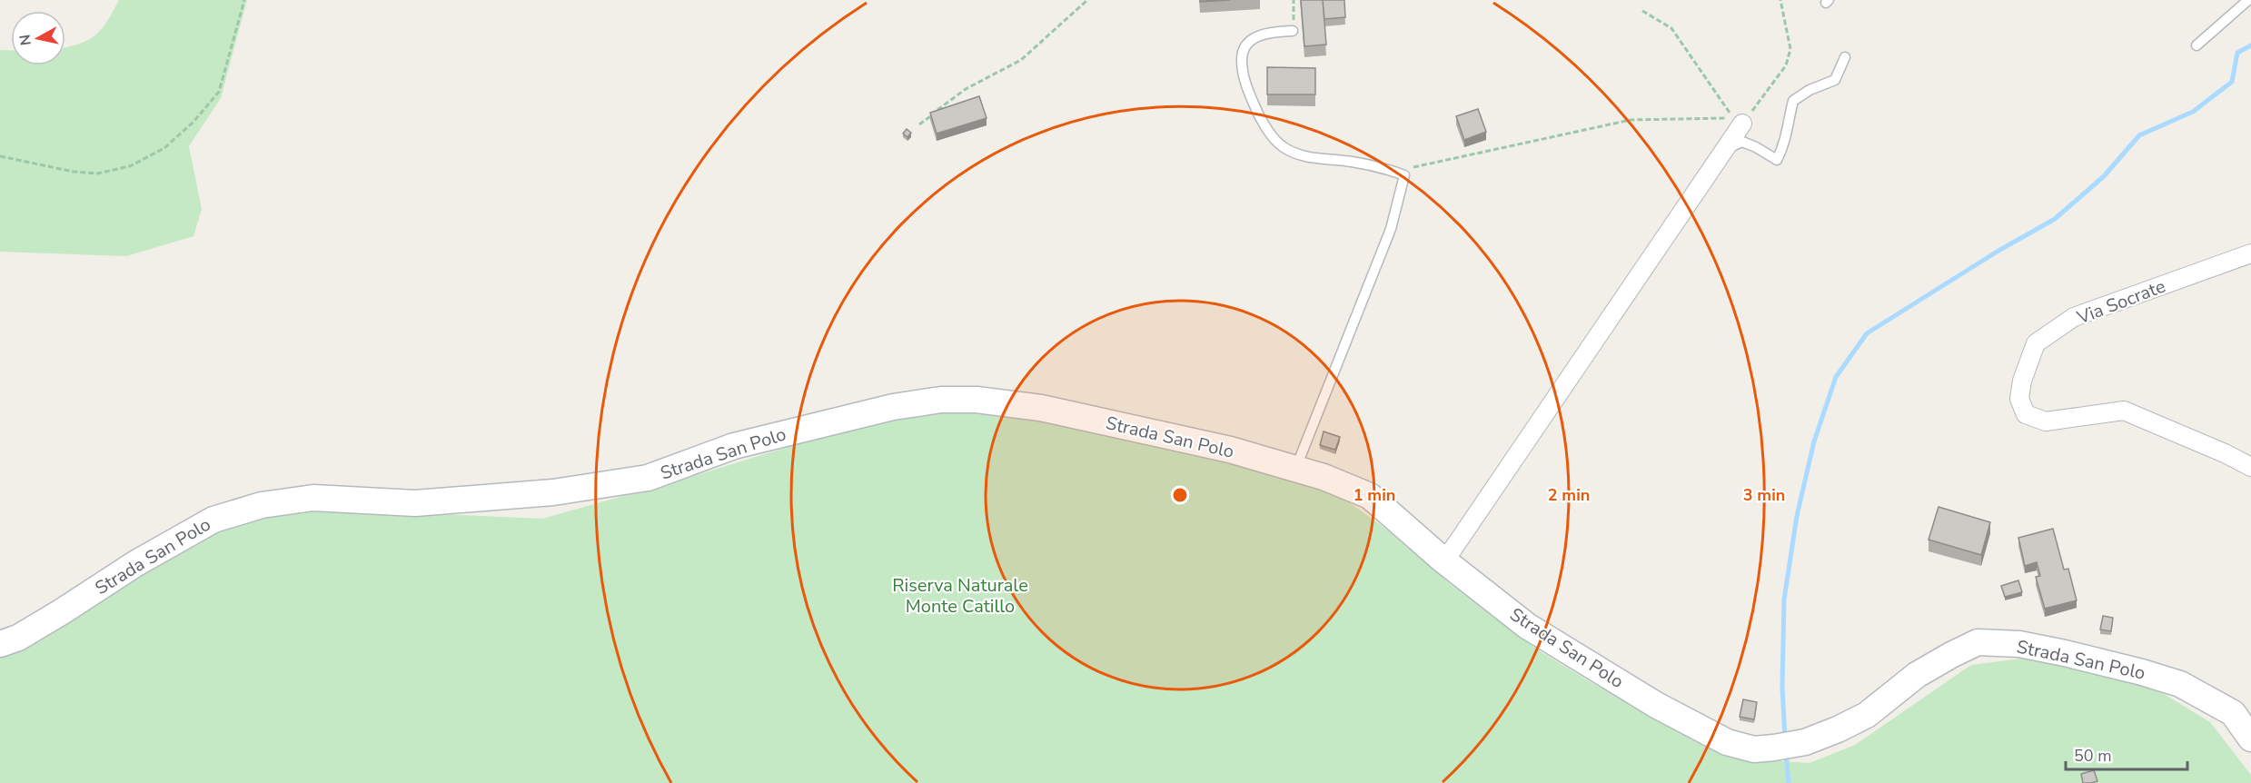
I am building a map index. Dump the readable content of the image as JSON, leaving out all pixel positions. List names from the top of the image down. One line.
{"streets":{"street":["Via Socrate","Strada San Polo"]},"parks":["Riserva Naturale Monte Catillo"],"scale_bar":"50 m","north":"left","rings":["1 min","2 min","3 min"]}
